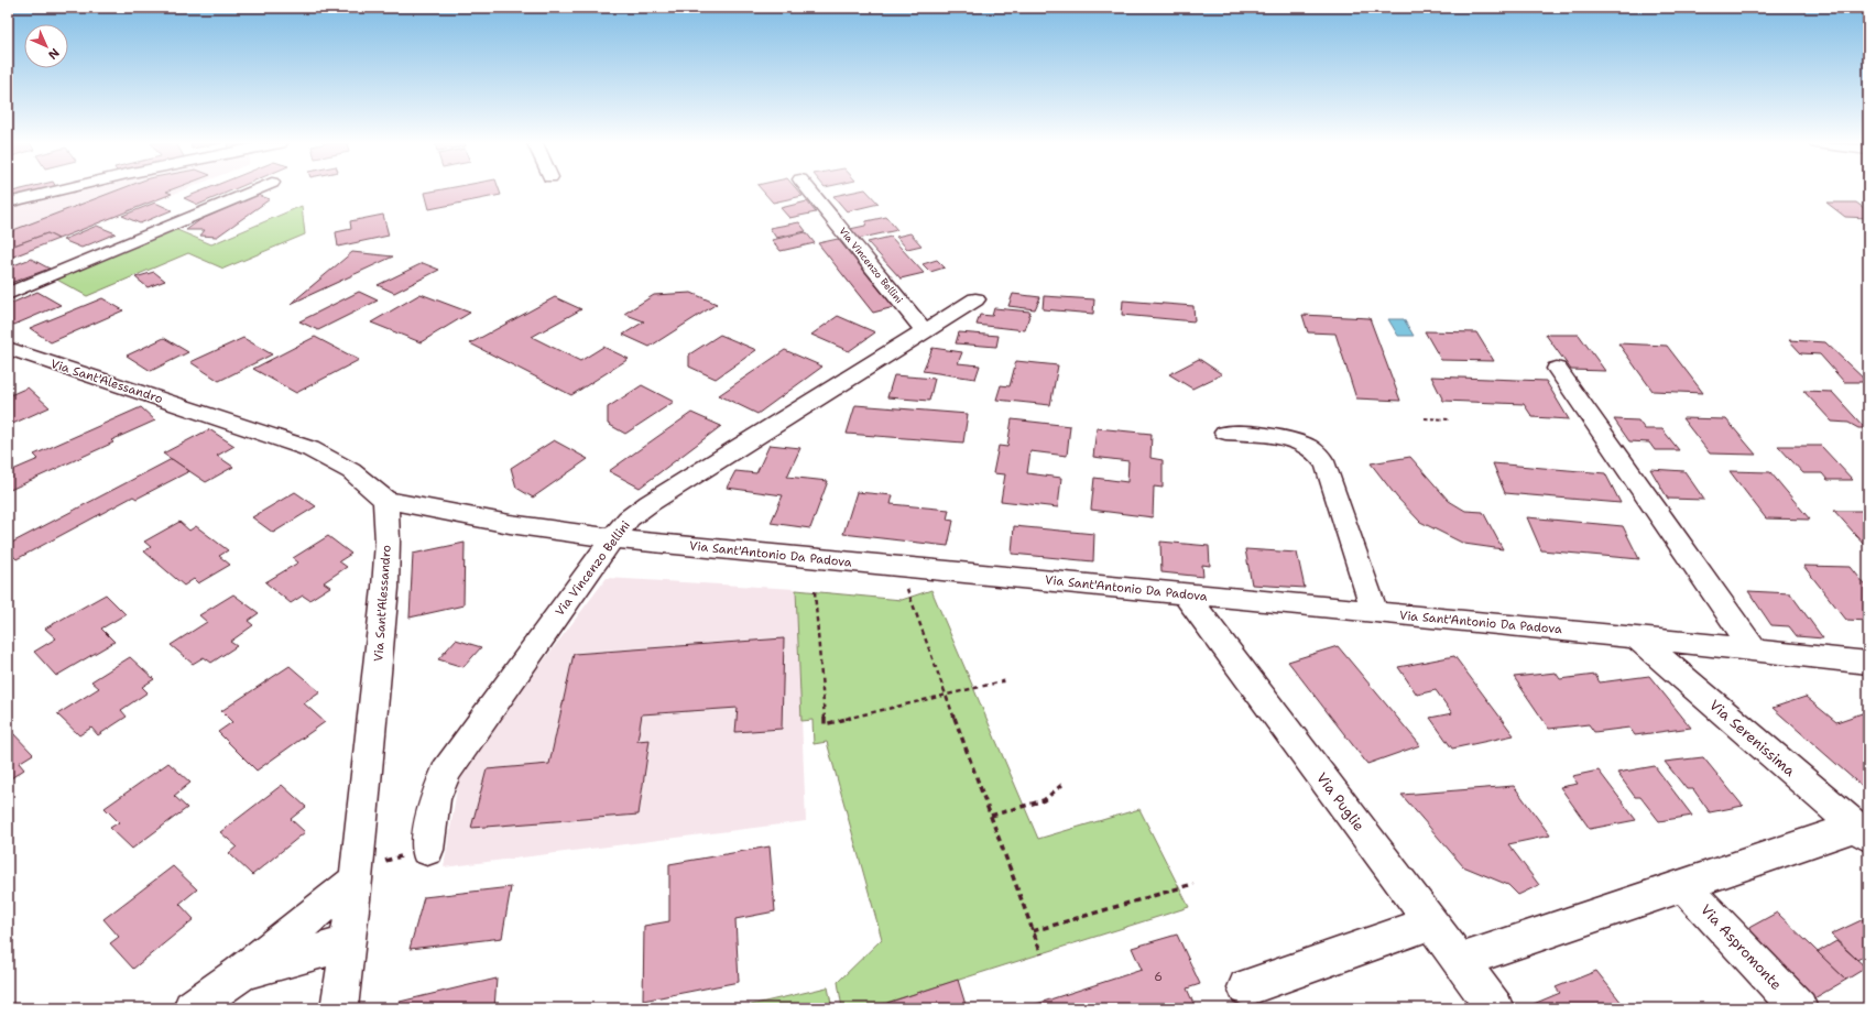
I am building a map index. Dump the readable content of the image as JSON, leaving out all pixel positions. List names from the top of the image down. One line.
{"streets":{"street":["Via Vincenzo Bellini","Via Sant'Alessandro","Via Sant'Antonio Da Padova","Via Serenissima","Via Puglie","Via Aspromonte"]},"crossings":[["Via Vincenzo Bellini","Via Sant'Antonio Da Padova"],["Via Sant'Alessandro","Via Sant'Antonio Da Padova"],["Via Sant'Antonio Da Padova","Via Serenissima"],["Via Sant'Antonio Da Padova","Via Puglie"]],"house_numbers":["6"],"north":"bottom right"}
